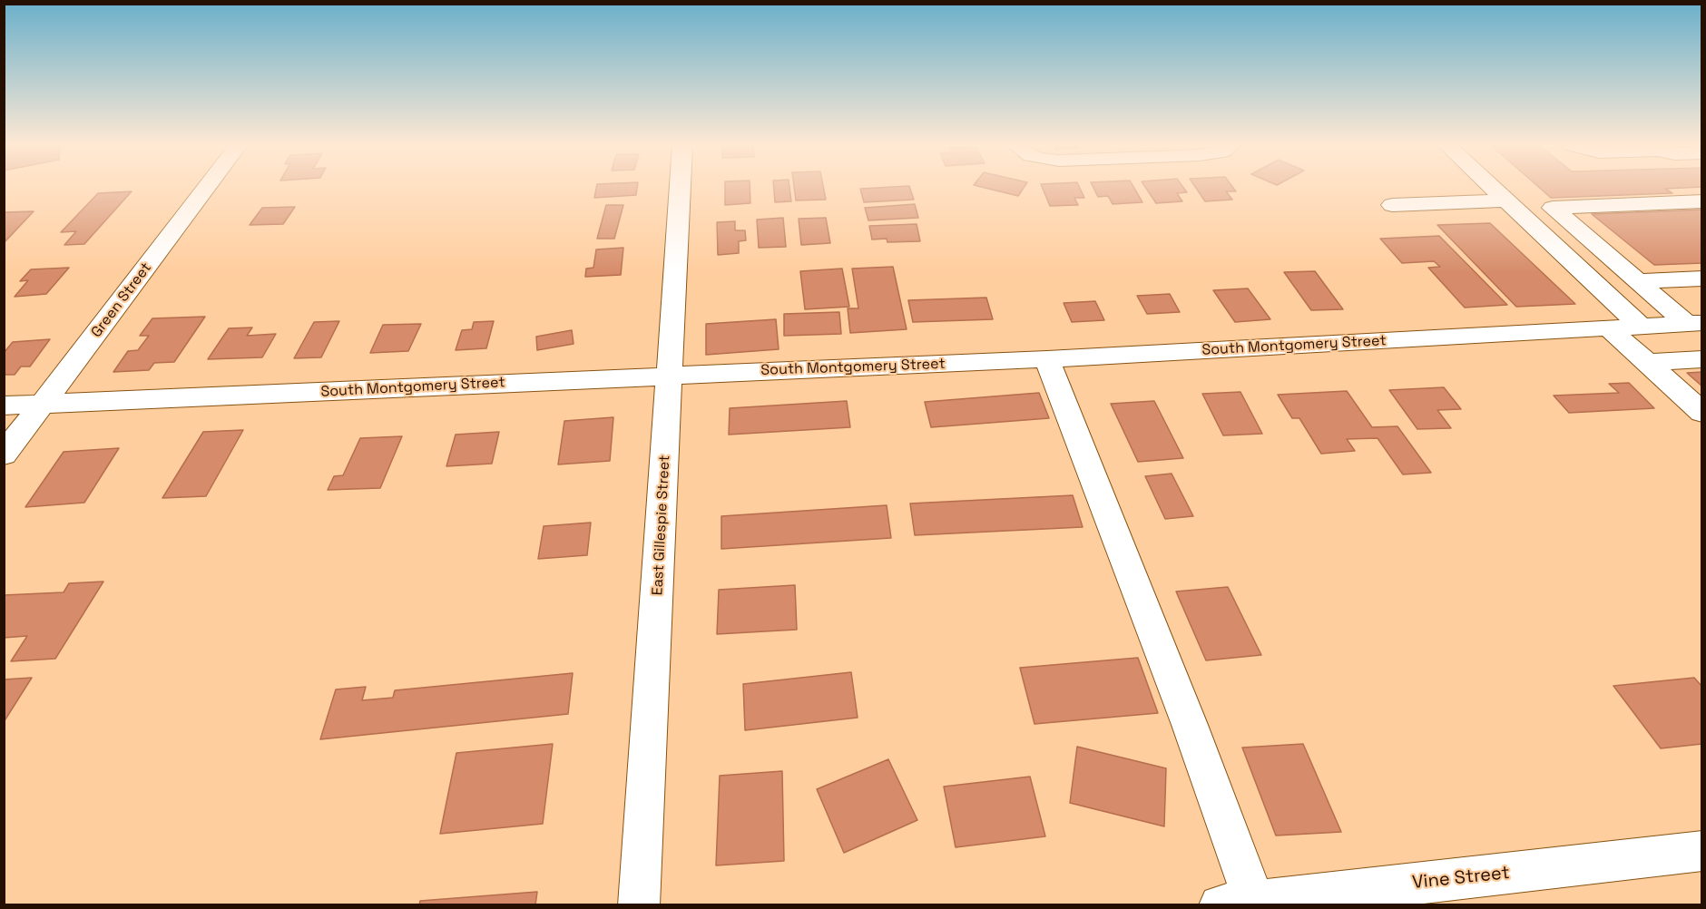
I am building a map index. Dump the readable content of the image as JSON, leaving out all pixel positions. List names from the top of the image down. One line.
{"streets":{"street":["Green Street","South Montgomery Street","East Gillespie Street","Vine Street"]},"crossings":[["Green Street","South Montgomery Street"],["South Montgomery Street","East Gillespie Street"]]}
